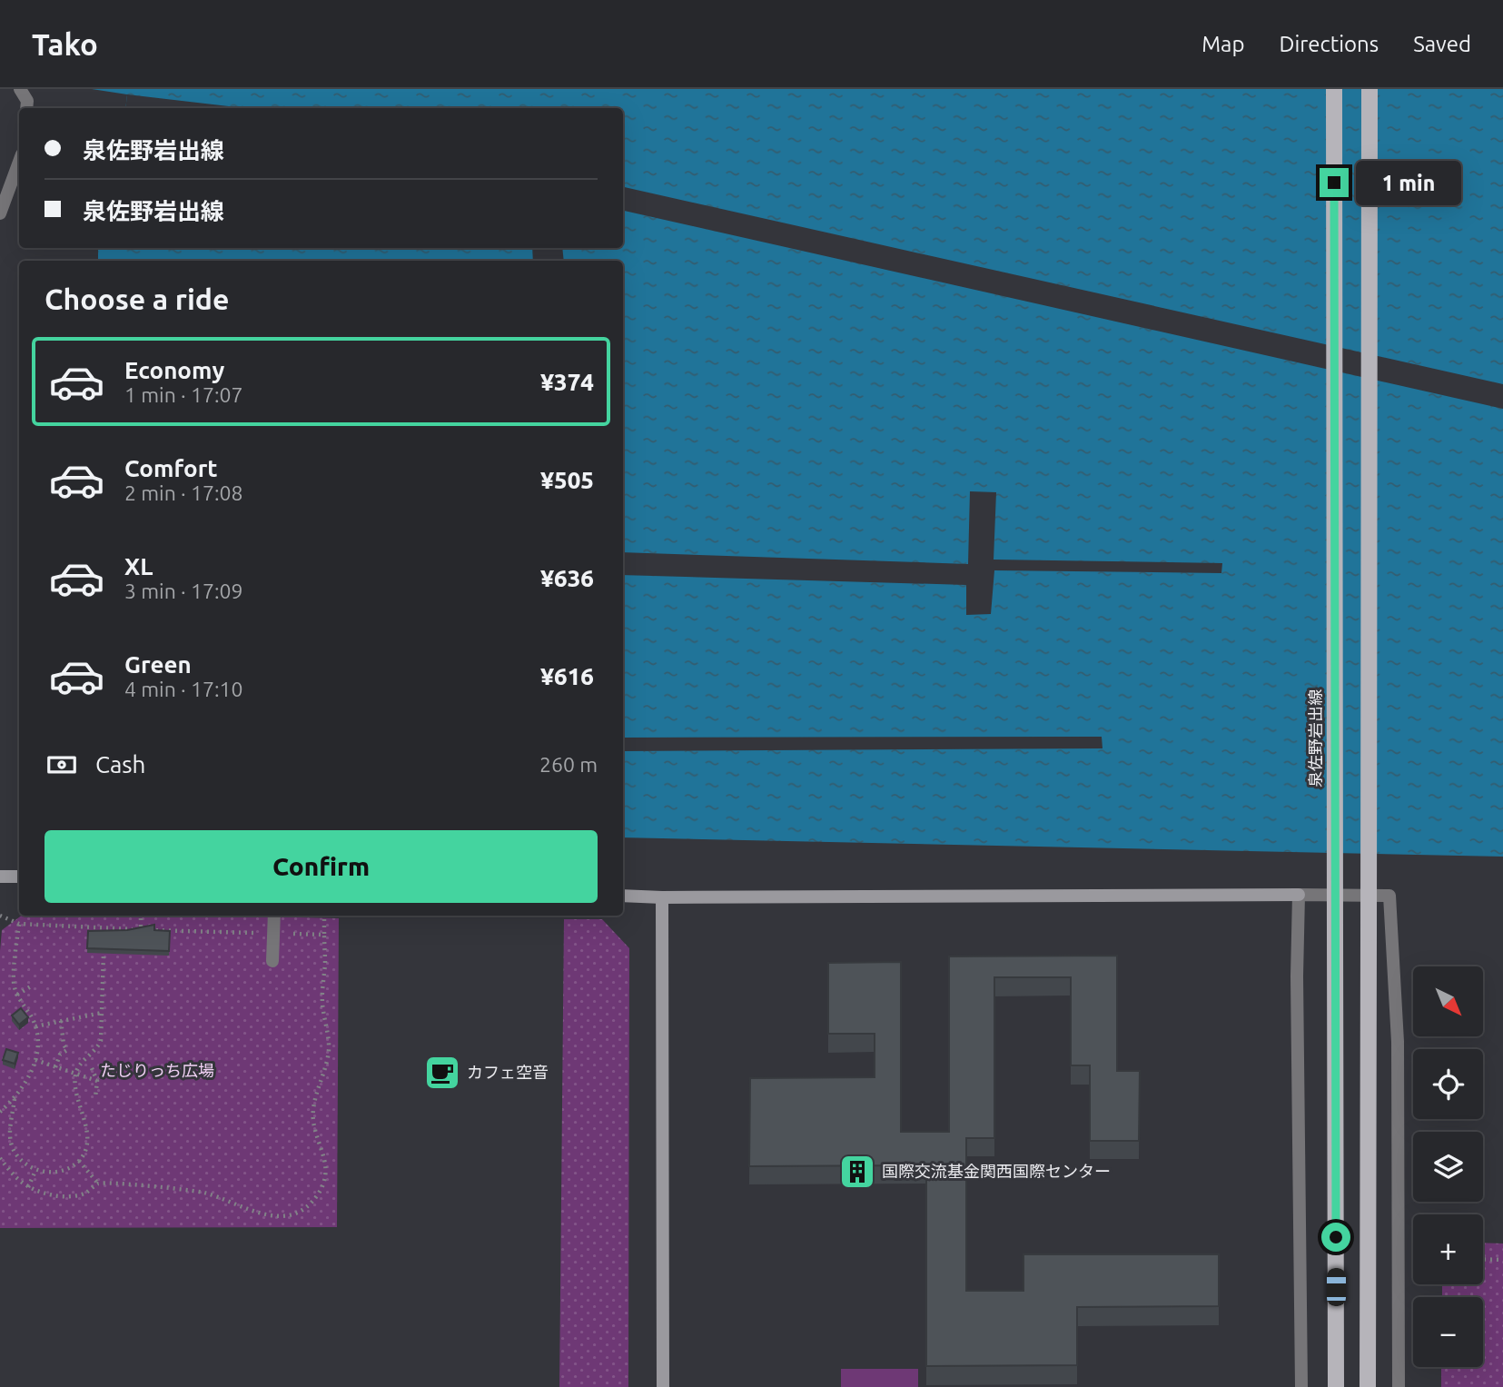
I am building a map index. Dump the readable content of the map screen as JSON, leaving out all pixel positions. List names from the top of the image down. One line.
{"streets":{"main road":["泉佐野岩出線"]},"parks":["たじりっち広場"],"places":{"cafe":["カフェ空音"],"building":["国際交流基金関西国際センター"]},"north":"bottom right","page":{"header":"Tako","nav":["Map","Directions","Saved"],"banner":["泉佐野岩出線","泉佐野岩出線"],"bubble":"1 min","heading":"Choose a ride","list":[{"name":"Economy","note":"1 min · 17:07","value":"¥374"},{"name":"Comfort","note":"2 min · 17:08","value":"¥505"},{"name":"XL","note":"3 min · 17:09","value":"¥636"},{"name":"Green","note":"4 min · 17:10","value":"¥616"}],"pay":["Cash","260 m"],"buttons":"Confirm","map_buttons":["+","−"]}}
